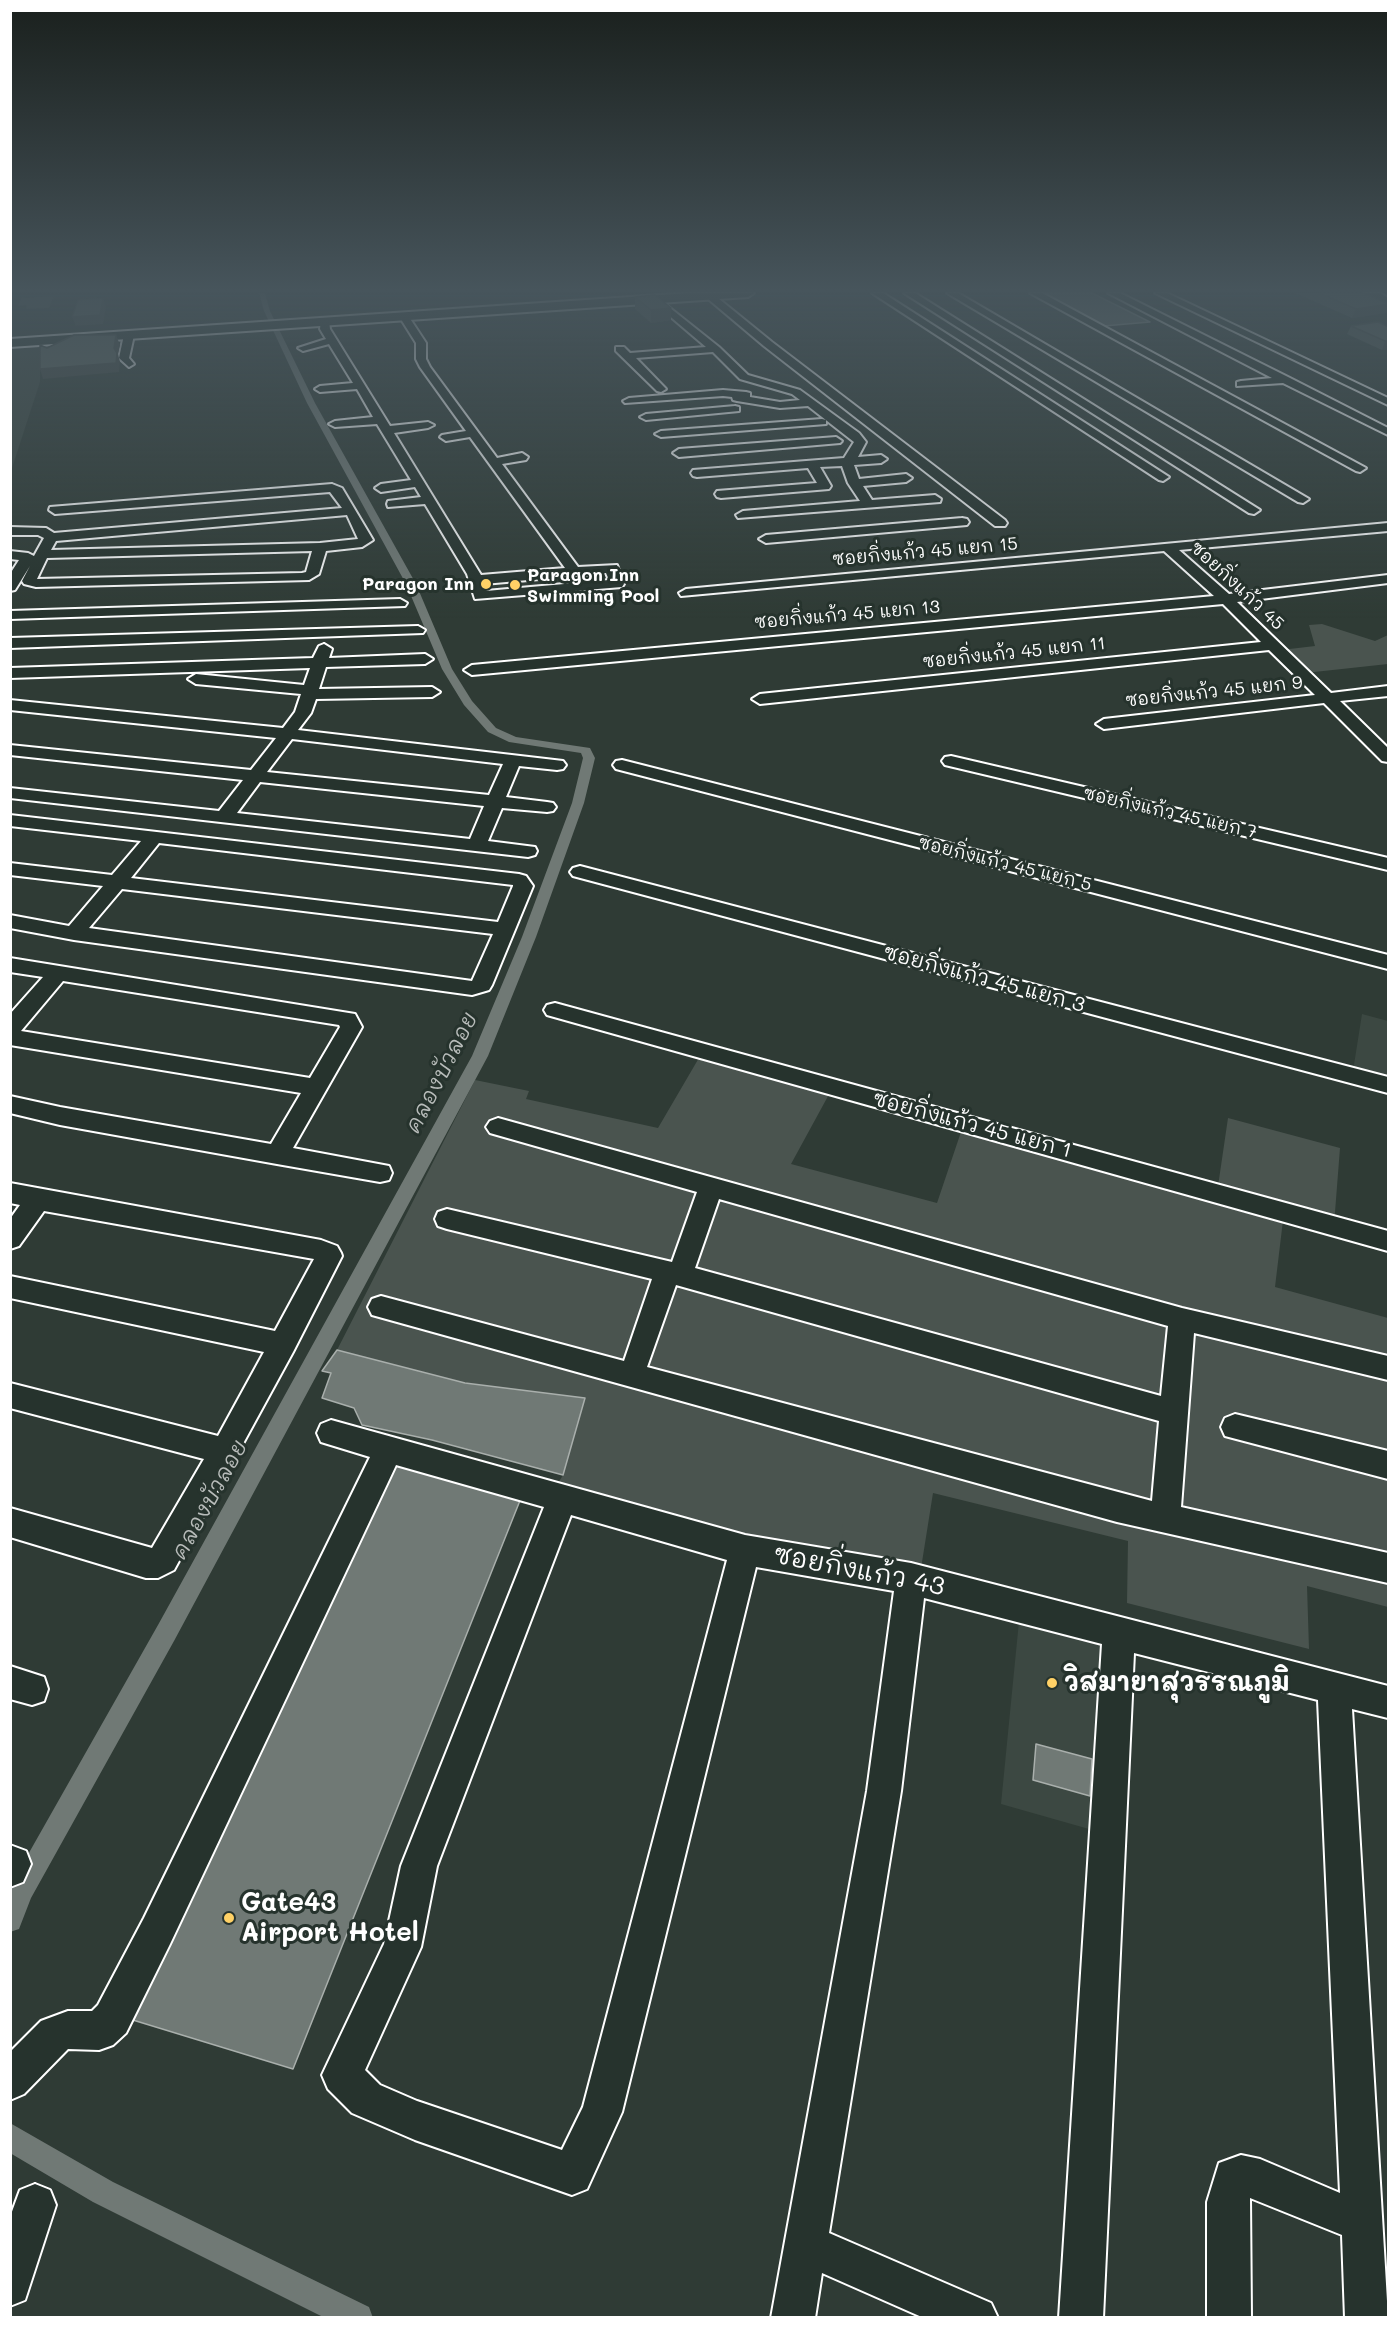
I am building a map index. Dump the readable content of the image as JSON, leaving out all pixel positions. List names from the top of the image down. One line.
{"streets":{"street":["ซอยกิ่งแก้ว 45 แยก 15","ซอยกิ่งแก้ว 45","ซอยกิ่งแก้ว 45 แยก 13","ซอยกิ่งแก้ว 45 แยก 11","ซอยกิ่งแก้ว 45 แยก 9","ซอยกิ่งแก้ว 45 แยก 7","ซอยกิ่งแก้ว 45 แยก 5","ซอยกิ่งแก้ว 45 แยก 3","ซอยกิ่งแก้ว 45 แยก 1","ซอยกิ่งแก้ว 43"]},"crossings":[["ซอยกิ่งแก้ว 45 แยก 15","ซอยกิ่งแก้ว 45"],["ซอยกิ่งแก้ว 45","ซอยกิ่งแก้ว 45 แยก 13"],["ซอยกิ่งแก้ว 45","ซอยกิ่งแก้ว 45 แยก 11"],["ซอยกิ่งแก้ว 45","ซอยกิ่งแก้ว 45 แยก 9"]],"water":["คลองบัวลอย"],"places":["Paragon Inn","Paragon Inn Swimming Pool","วิสมายาสุวรรณภูมิ","Gate43 Airport Hotel"]}
